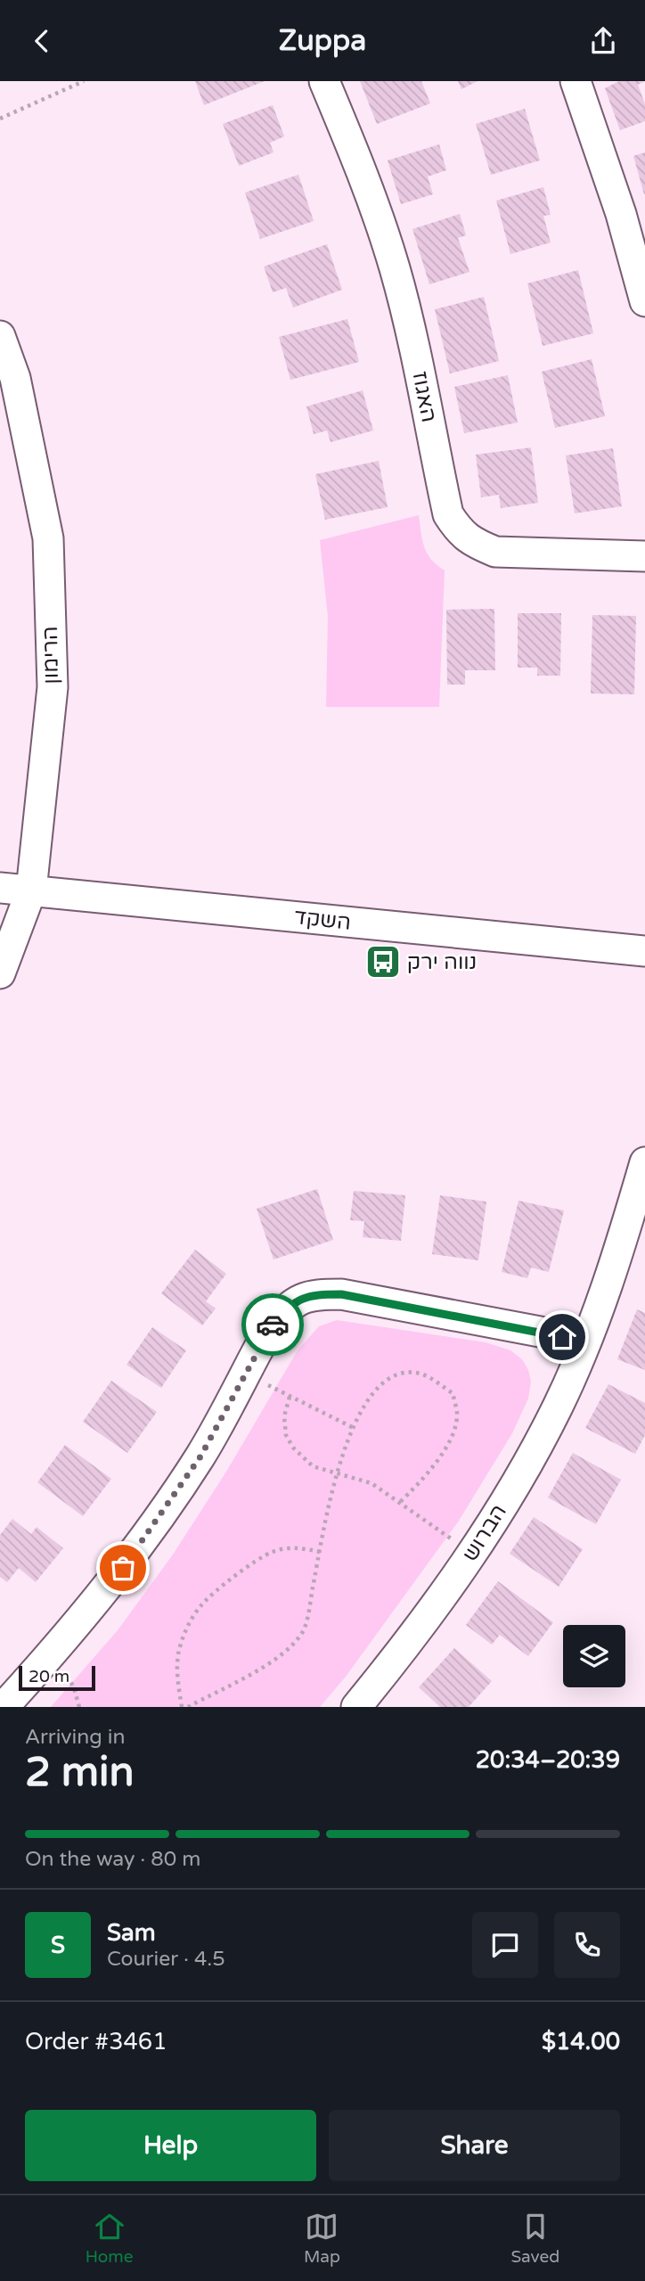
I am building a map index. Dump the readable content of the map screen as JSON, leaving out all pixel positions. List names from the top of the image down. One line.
{"streets":{"street":["האגוז","הרימון","השקד","הברוש"]},"crossings":[["הרימון","השקד"]],"places":{"bus stop":["נווה ירק"]},"scale_bar":"20 m","page":{"header":"Zuppa","scale":"20 m","heading":["2 min","Arriving in","20:34–20:39"],"panel":["Sam","Courier · 4.5","Order #3461","$14.00"],"bar":"On the way · 80 m","round":"S","buttons":["Help","Share"],"tabs":["Home","Map","Saved"]}}
